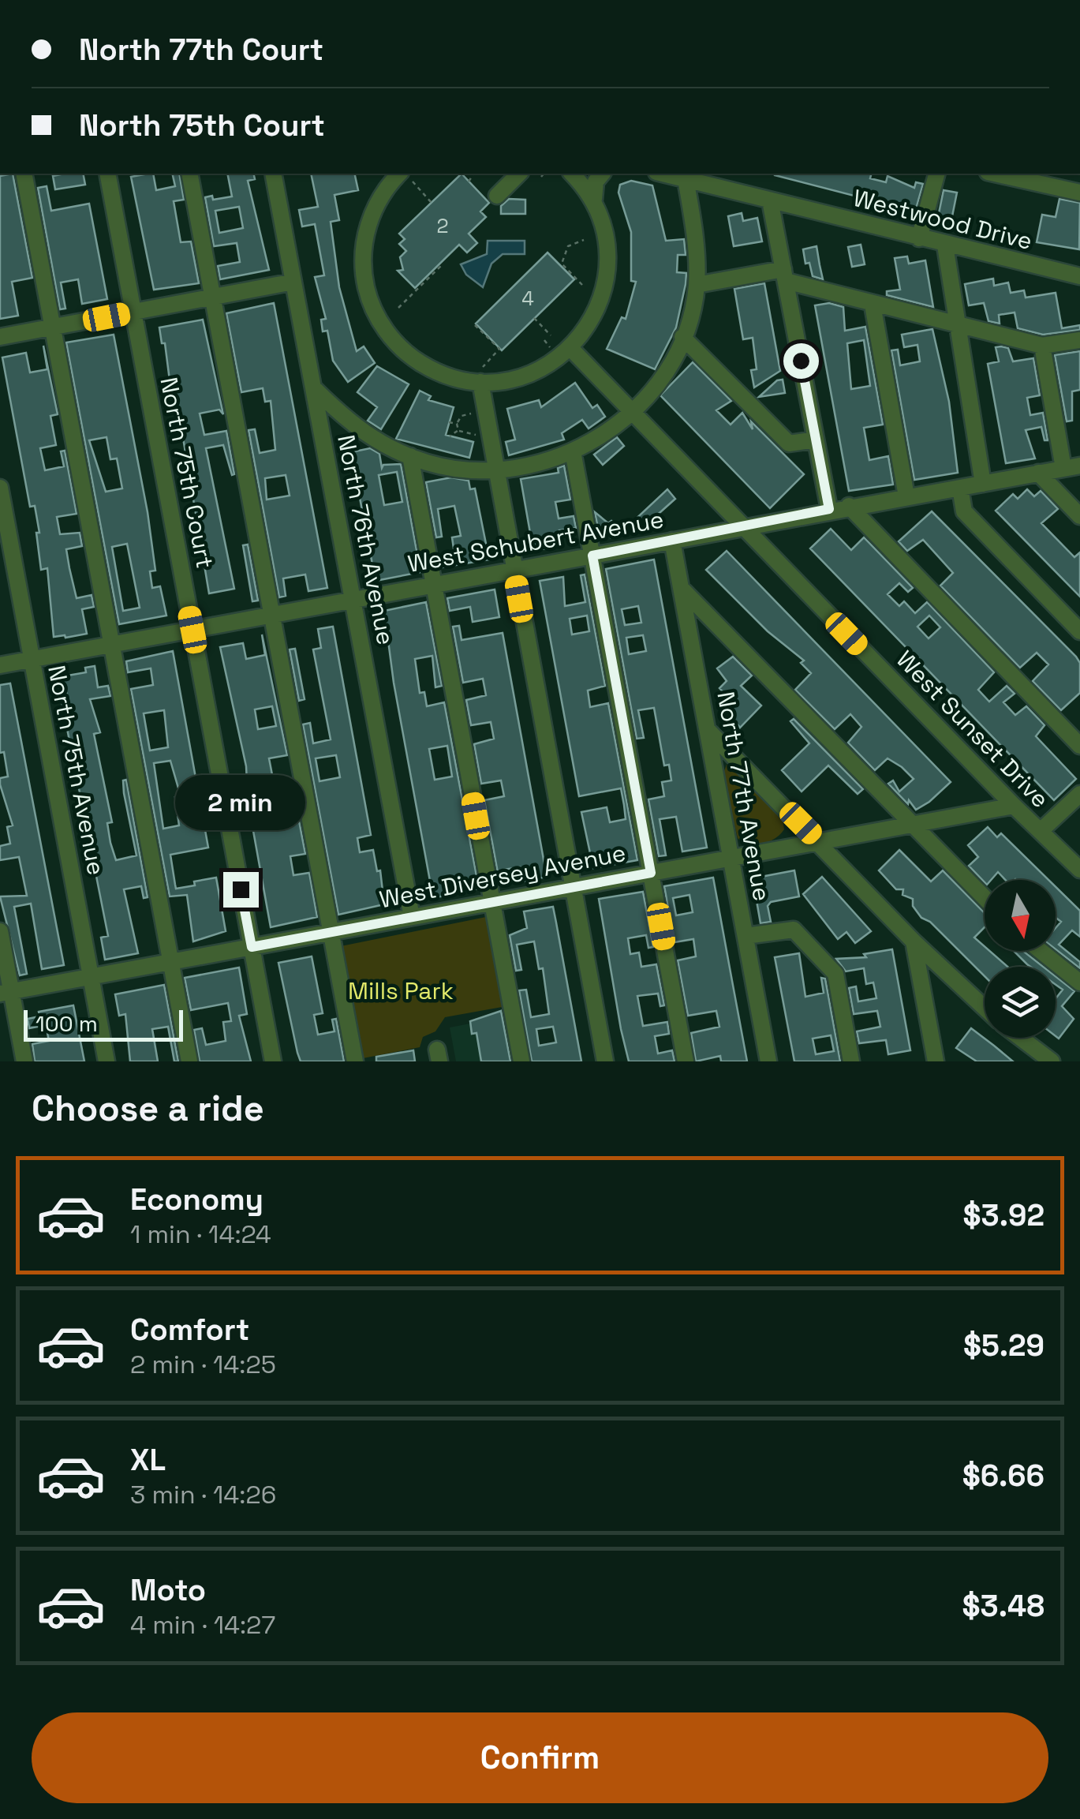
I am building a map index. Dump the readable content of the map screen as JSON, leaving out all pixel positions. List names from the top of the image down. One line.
{"streets":{"street":["Westwood Drive","North 75th Court","North 76th Avenue","West Schubert Avenue","West Sunset Drive","North 75th Avenue","North 77th Avenue","West Diversey Avenue"]},"crossings":[["North 75th Court","West Schubert Avenue"],["North 75th Court","West Diversey Avenue"],["North 76th Avenue","West Schubert Avenue"],["North 76th Avenue","West Diversey Avenue"],["West Schubert Avenue","West Sunset Drive"],["West Schubert Avenue","North 75th Avenue"],["West Schubert Avenue","North 77th Avenue"],["West Sunset Drive","West Diversey Avenue"],["North 75th Avenue","West Diversey Avenue"],["North 77th Avenue","West Diversey Avenue"]],"parks":["Mills Park"],"house_numbers":["2","4"],"scale_bar":"100 m","north":"bottom","page":{"banner":["North 77th Court","North 75th Court"],"bubble":"2 min","scale":"100 m","heading":"Choose a ride","list":[{"name":"Economy","note":"1 min · 14:24","value":"$3.92"},{"name":"Comfort","note":"2 min · 14:25","value":"$5.29"},{"name":"XL","note":"3 min · 14:26","value":"$6.66"},{"name":"Moto","note":"4 min · 14:27","value":"$3.48"}],"buttons":"Confirm"}}
